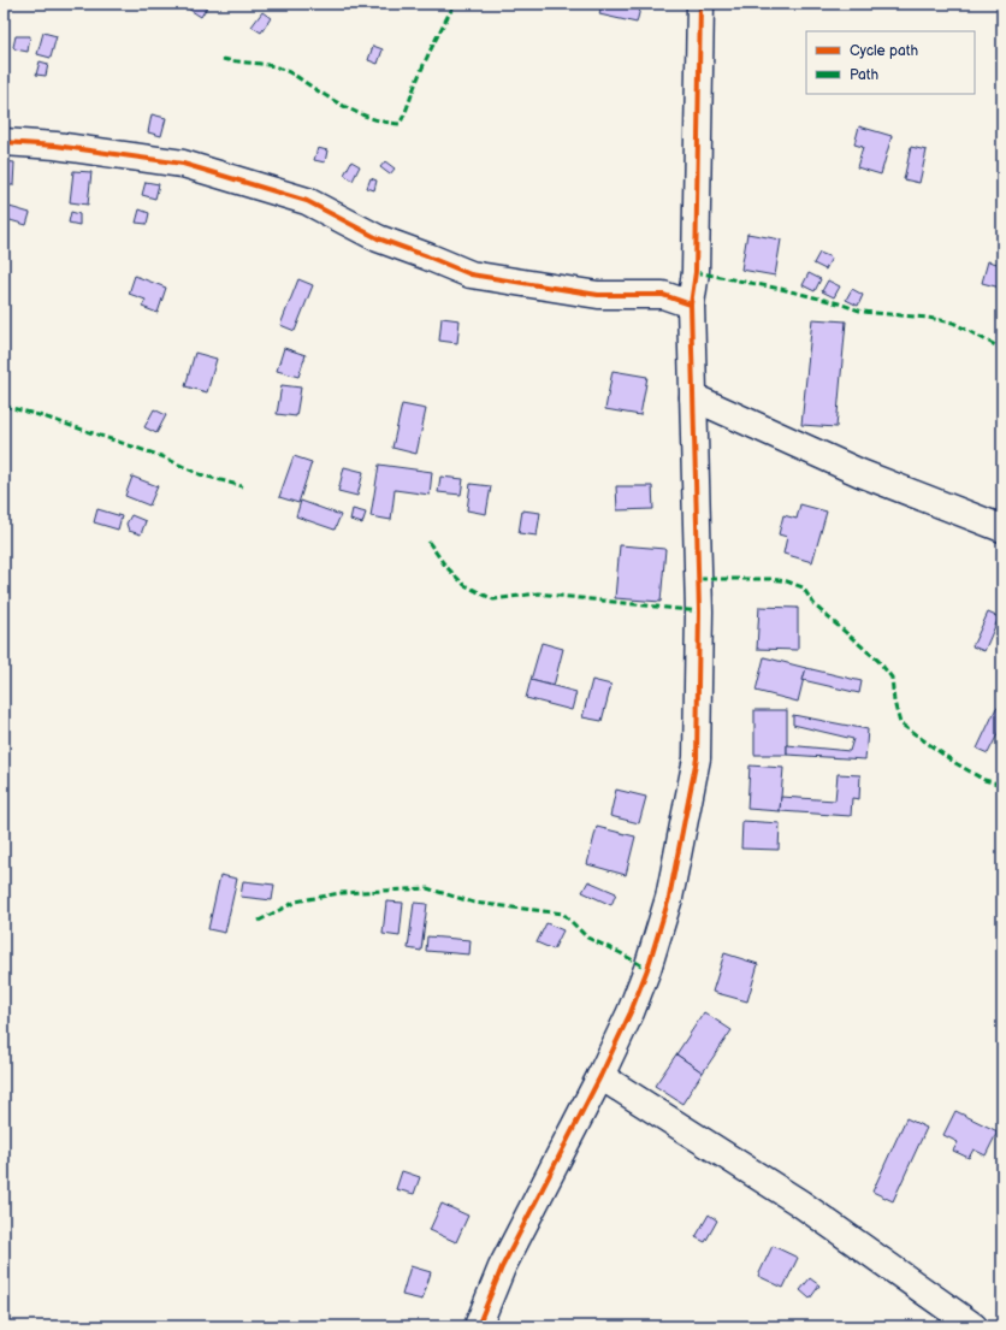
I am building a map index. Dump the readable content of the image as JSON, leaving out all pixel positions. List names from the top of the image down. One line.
{"legend":["Cycle path","Path"]}
